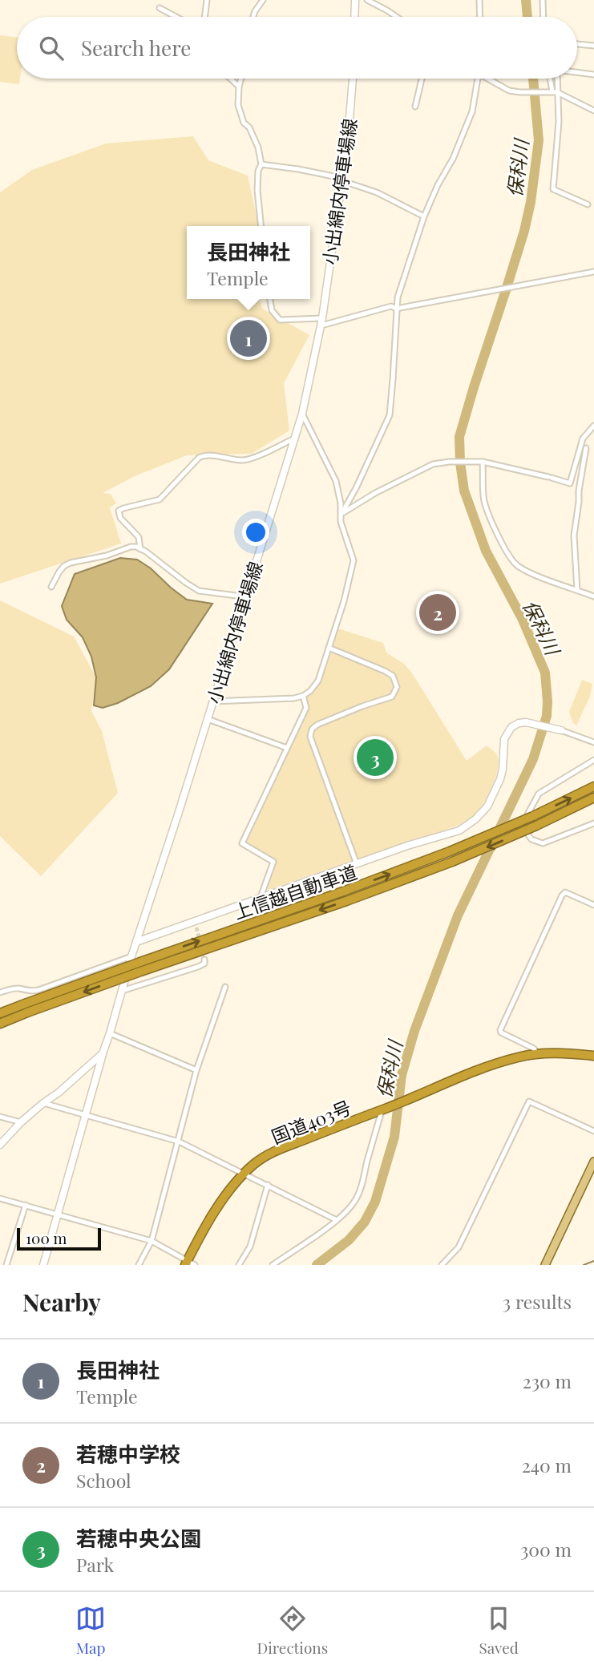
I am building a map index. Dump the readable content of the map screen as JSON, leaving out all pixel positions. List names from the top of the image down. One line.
{"streets":{"highway":["上信越自動車道","国道403号"],"main road":["小出綿内停車場線"]},"water":["保科川"],"scale_bar":"100 m","page":{"search":"Search here","popup":["長田神社","Temple"],"pins":["1","2","3"],"scale":"100 m","heading":["Nearby","3 results"],"list":[{"mark":"1","name":"長田神社","note":"Temple","value":"230 m"},{"mark":"2","name":"若穂中学校","note":"School","value":"240 m"},{"mark":"3","name":"若穂中央公園","note":"Park","value":"300 m"}],"nav":["Map","Directions","Saved"]}}
